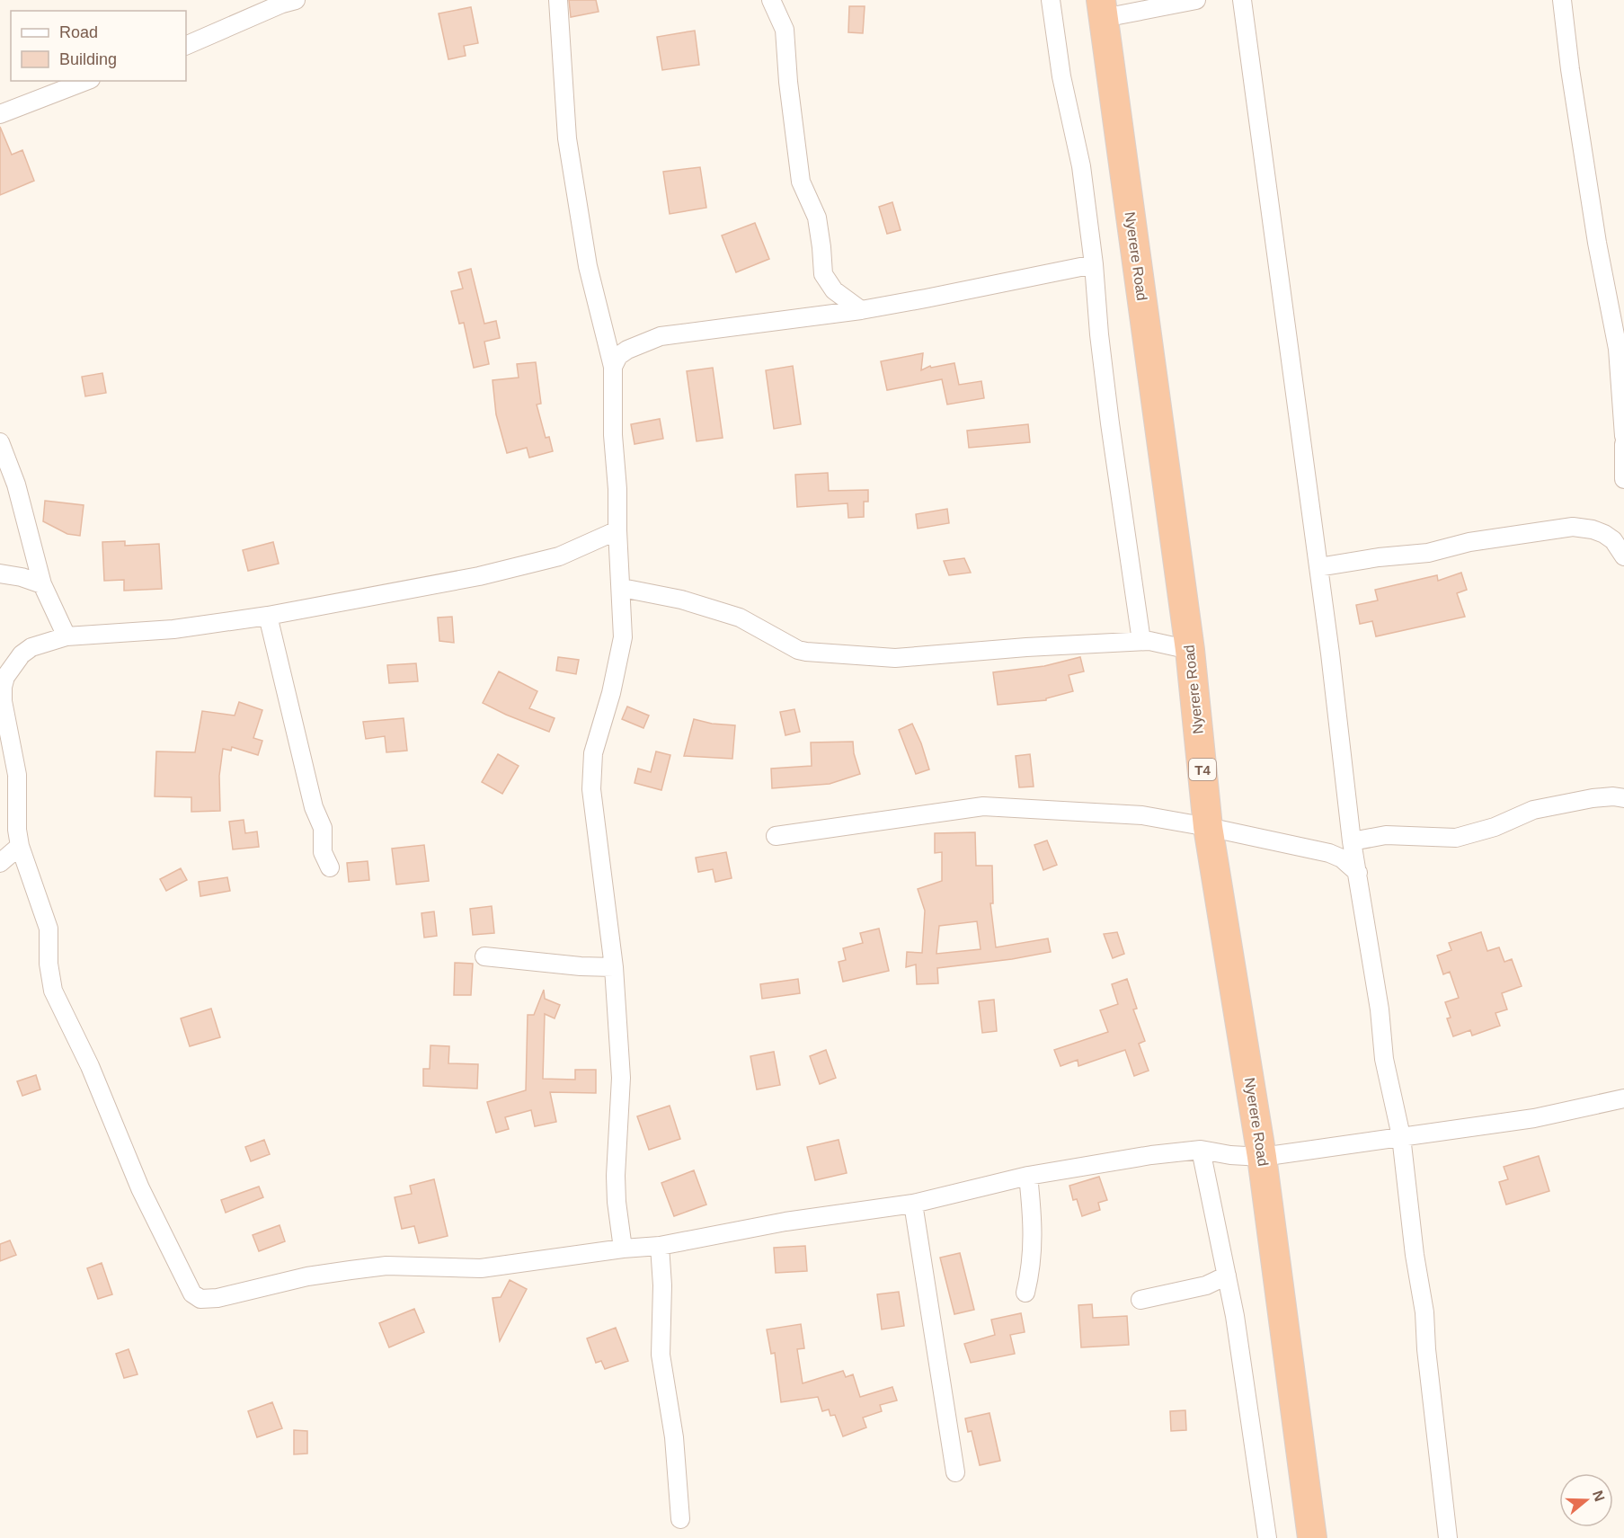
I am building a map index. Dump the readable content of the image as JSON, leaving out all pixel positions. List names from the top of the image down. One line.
{"streets":{"highway":["Nyerere Road","T4"]},"legend":["Road","Building"],"north":"right"}
